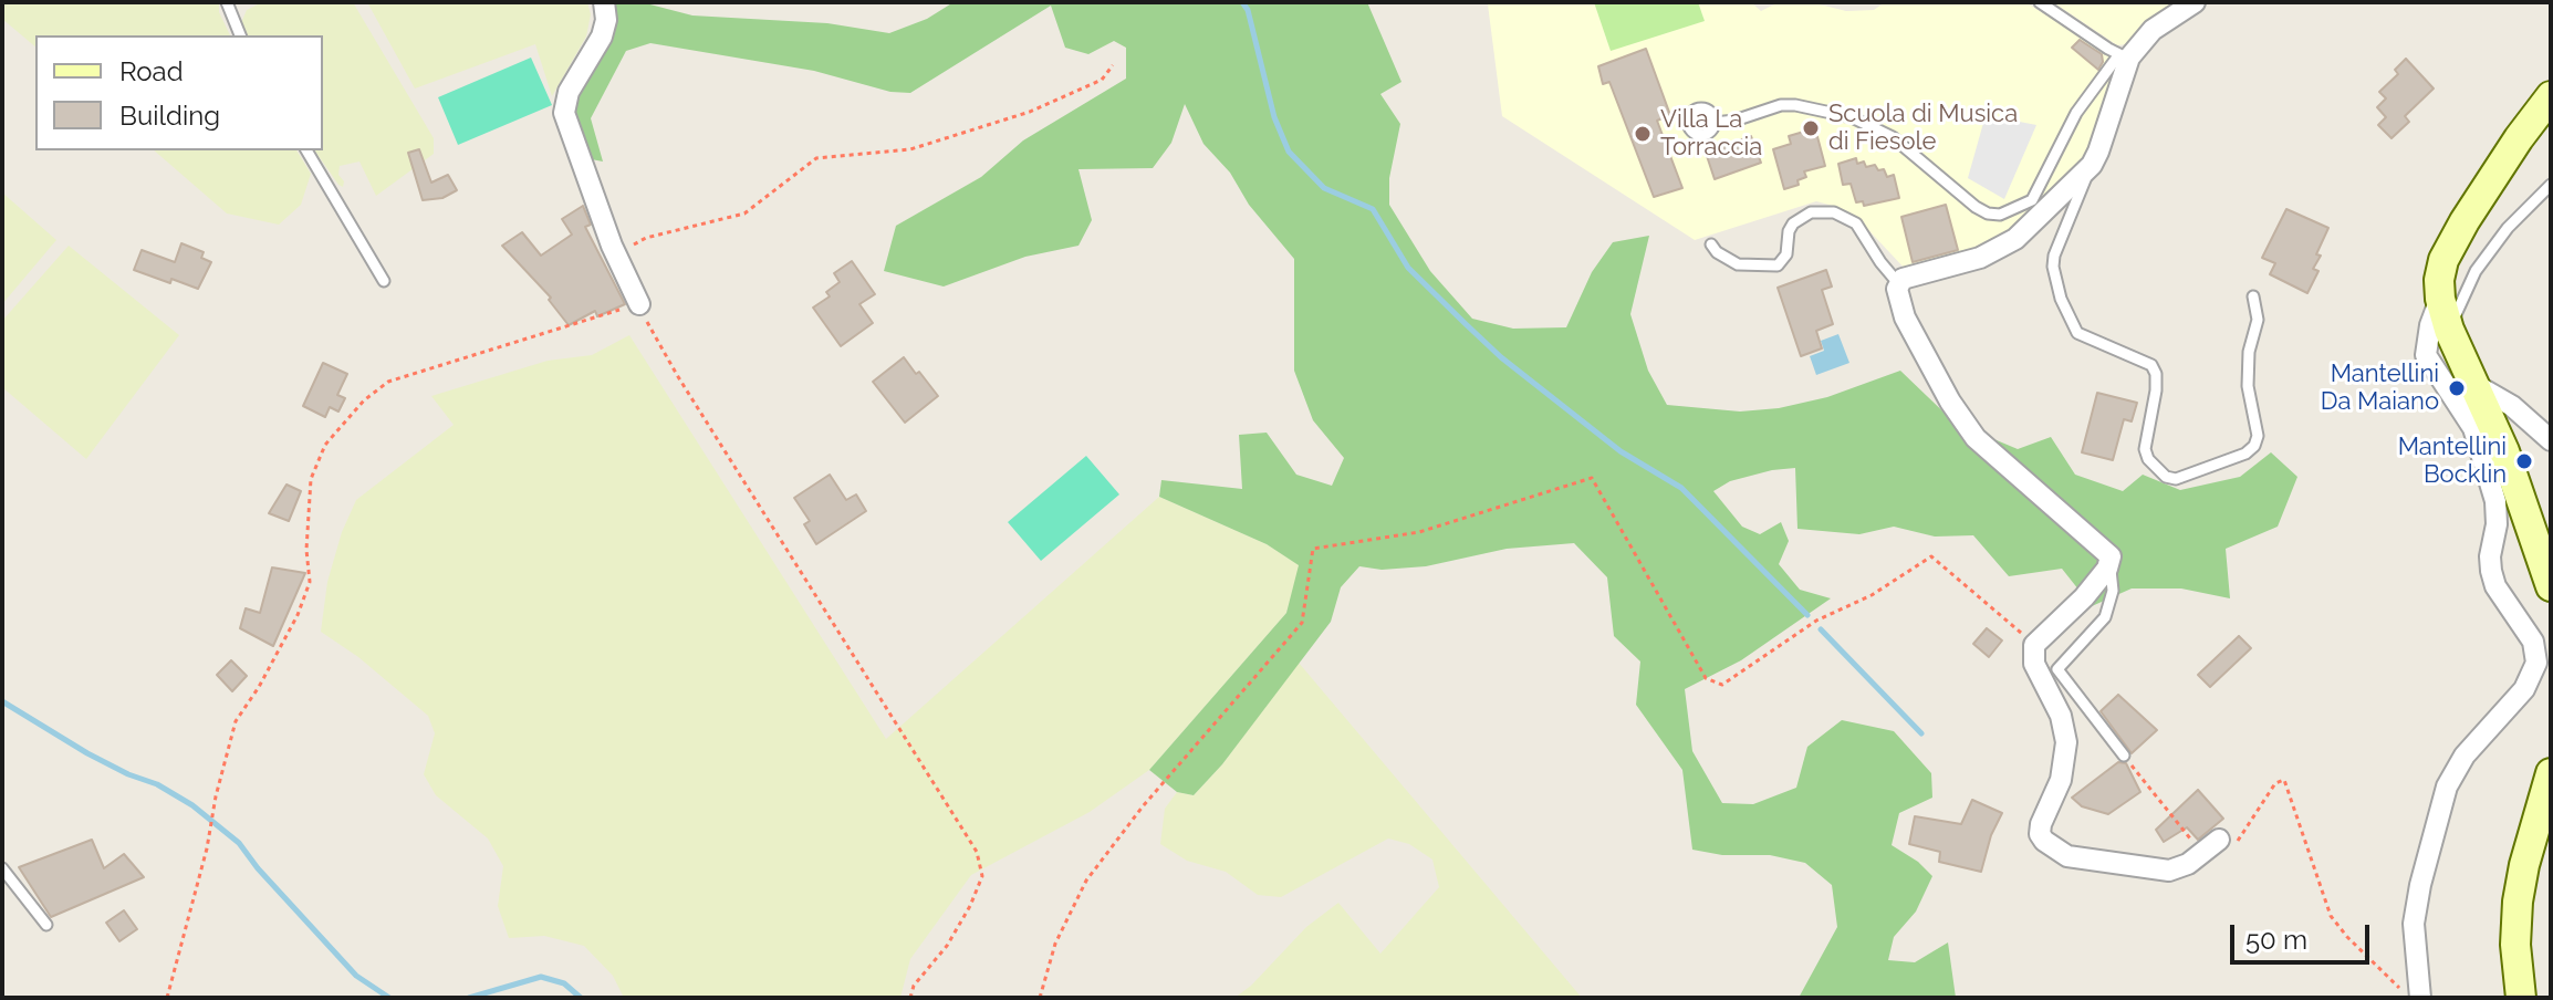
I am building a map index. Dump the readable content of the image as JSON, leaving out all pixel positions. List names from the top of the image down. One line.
{"places":["Scuola di Musica di Fiesole","Villa La Torraccia","Mantellini Da Maiano","Mantellini Bocklin"],"legend":["Road","Building"],"scale_bar":"50 m"}
